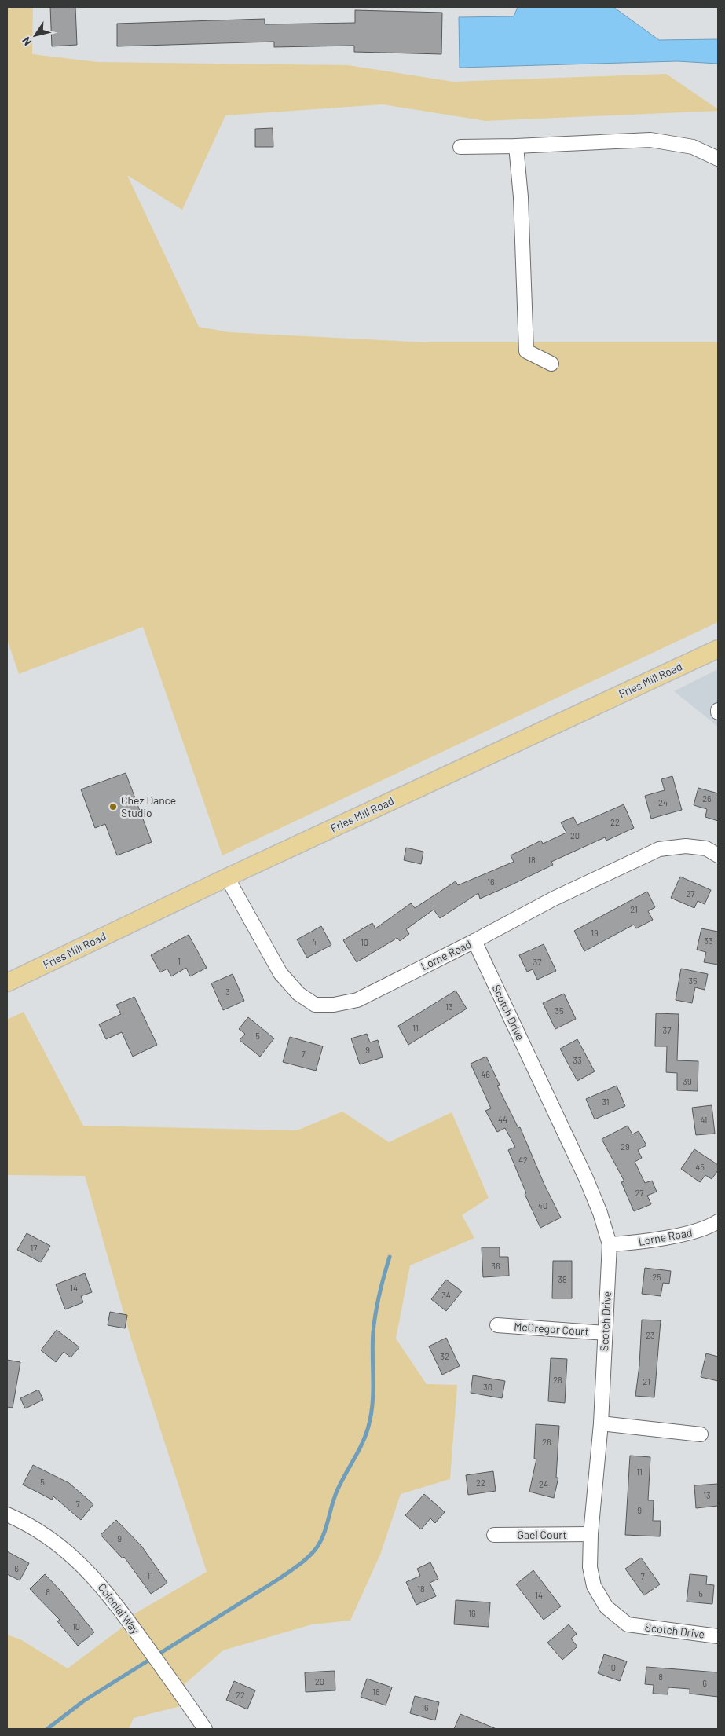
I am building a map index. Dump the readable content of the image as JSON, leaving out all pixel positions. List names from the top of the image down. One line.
{"streets":{"main road":["Fries Mill Road"],"street":["Lorne Road","Scotch Drive","McGregor Court","Gael Court","Colonial Way"]},"crossings":[["Fries Mill Road","Lorne Road"],["Lorne Road","Scotch Drive"],["Scotch Drive","McGregor Court"],["Scotch Drive","Gael Court"]],"places":["Chez Dance Studio"],"house_numbers":["26","24","22","20","18","16","27","21","19","33","4","10","1","37","35","3","13","35","11","37","5","9","7","33","46","39","31","44","41","29","42","45","27","40","17","36","25","38","14","34","23","32","28","21","30","26","11","5","22","24","13","7","9","9","6","11","7","18","8","5","14","16","10","10","8","20","6","18","22","16"],"north":"bottom left"}
